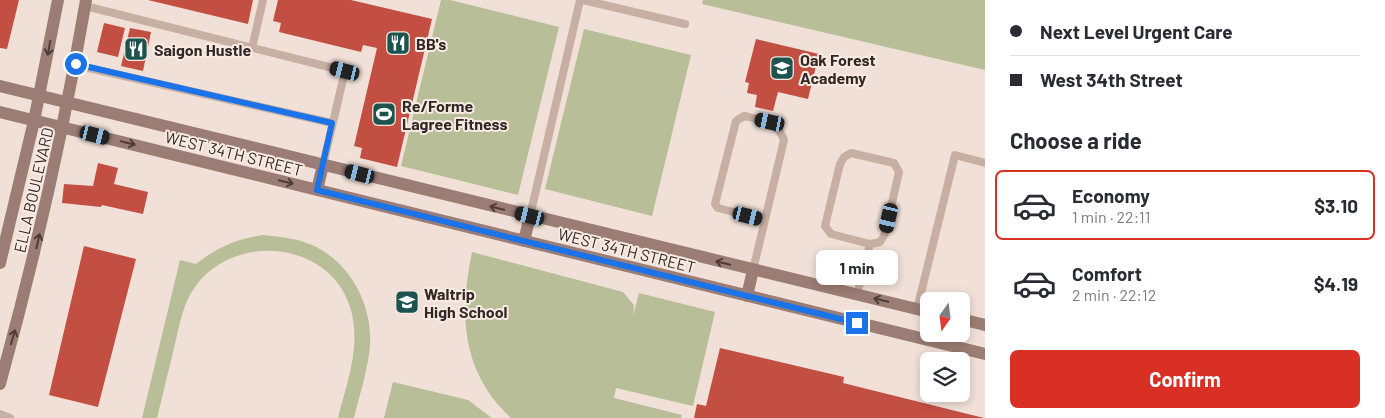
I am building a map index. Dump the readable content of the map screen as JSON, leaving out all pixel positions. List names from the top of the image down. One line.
{"streets":{"main road":["WEST 34TH STREET","ELLA BOULEVARD"]},"crossings":[["WEST 34TH STREET","ELLA BOULEVARD"]],"places":{"restaurant":["BB's","Saigon Hustle"],"school or university":["Oak Forest Academy","Waltrip High School"],"sports":["Re/Forme Lagree Fitness"]},"north":"bottom","page":{"banner":["Next Level Urgent Care","West 34th Street"],"heading":"Choose a ride","list":[{"name":"Economy","note":"1 min · 22:11","value":"$3.10"},{"name":"Comfort","note":"2 min · 22:12","value":"$4.19"}],"bubble":"1 min","buttons":"Confirm"}}
